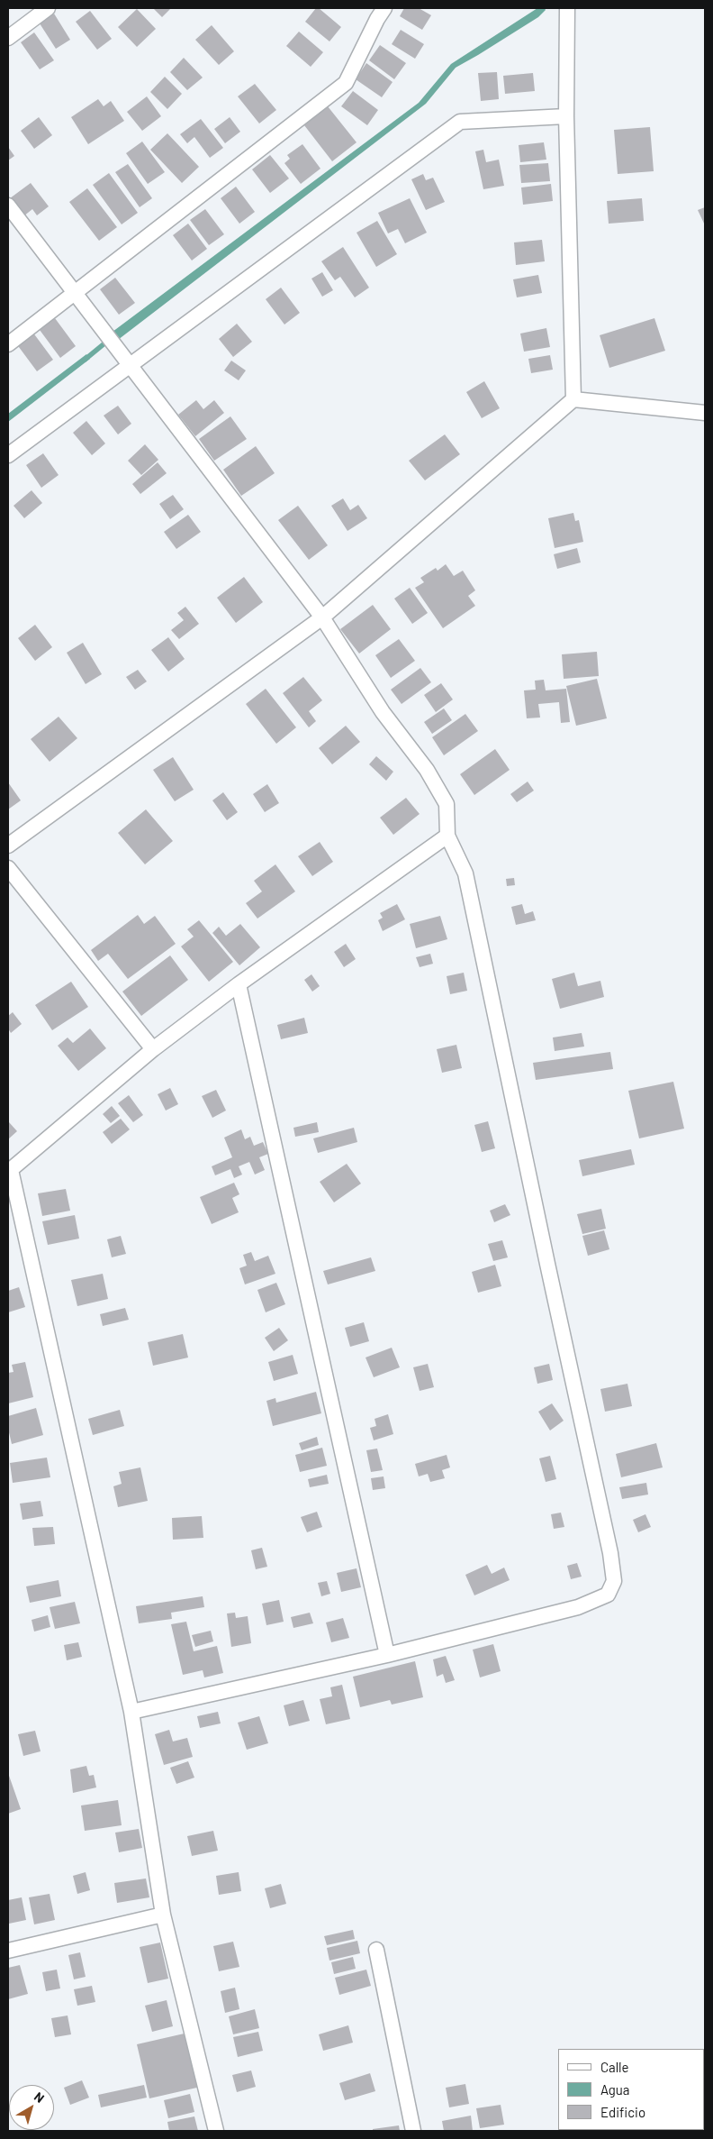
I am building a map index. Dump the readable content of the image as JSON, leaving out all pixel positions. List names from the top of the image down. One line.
{"legend":["Calle","Agua","Edificio"],"north":"top right"}
